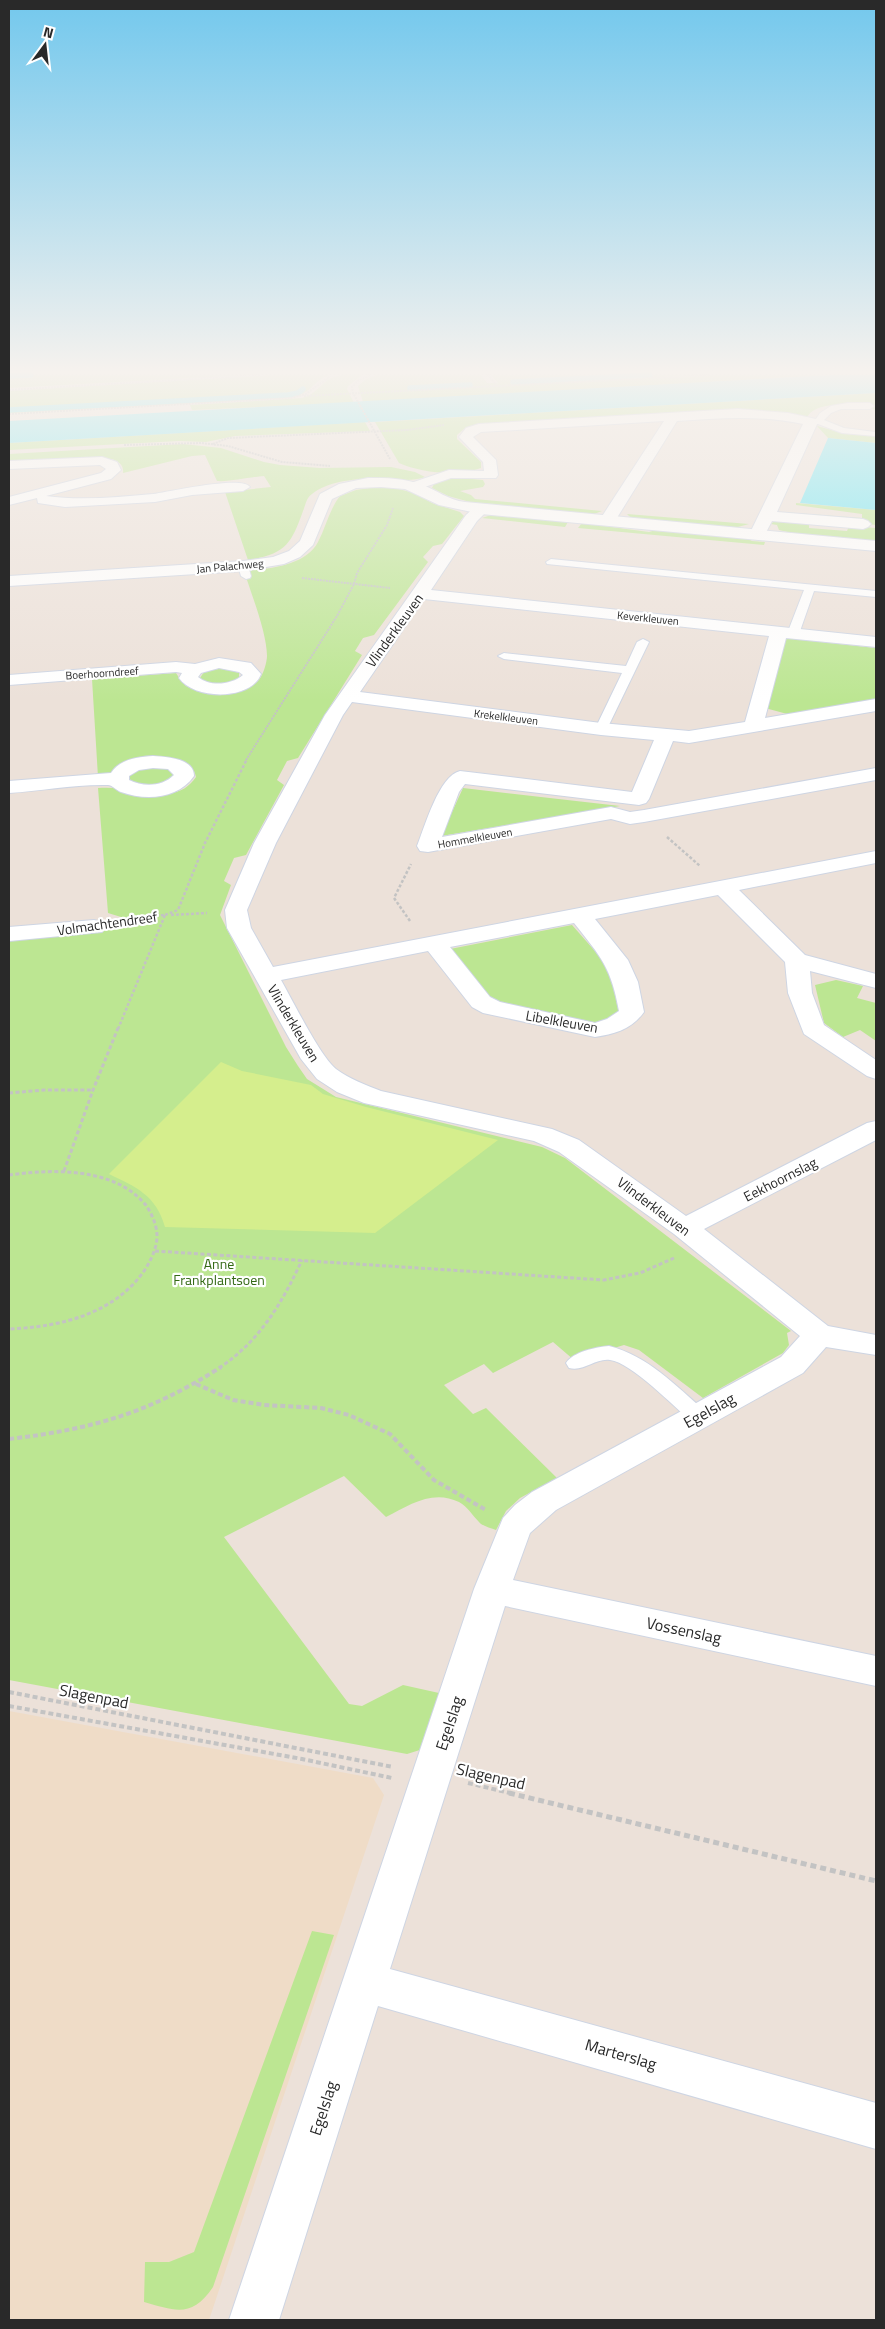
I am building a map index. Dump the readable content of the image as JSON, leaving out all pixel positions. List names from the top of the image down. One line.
{"streets":{"street":["Jan Palachweg","Keverkleuven","Vlinderkleuven","Boerhoorndreef","Krekelkleuven","Hommelkleuven","Volmachtendreef","Libelkleuven","Eekhoornslag","Egelslag","Vossenslag","Marterslag"],"path":["Slagenpad"]},"crossings":[["Keverkleuven","Vlinderkleuven"],["Vlinderkleuven","Krekelkleuven"],["Vlinderkleuven","Volmachtendreef"],["Vlinderkleuven","Eekhoornslag"],["Vlinderkleuven","Egelslag"],["Egelslag","Vossenslag"],["Egelslag","Slagenpad"],["Egelslag","Marterslag"]],"parks":["Anne Frankplantsoen"],"north":"top"}
